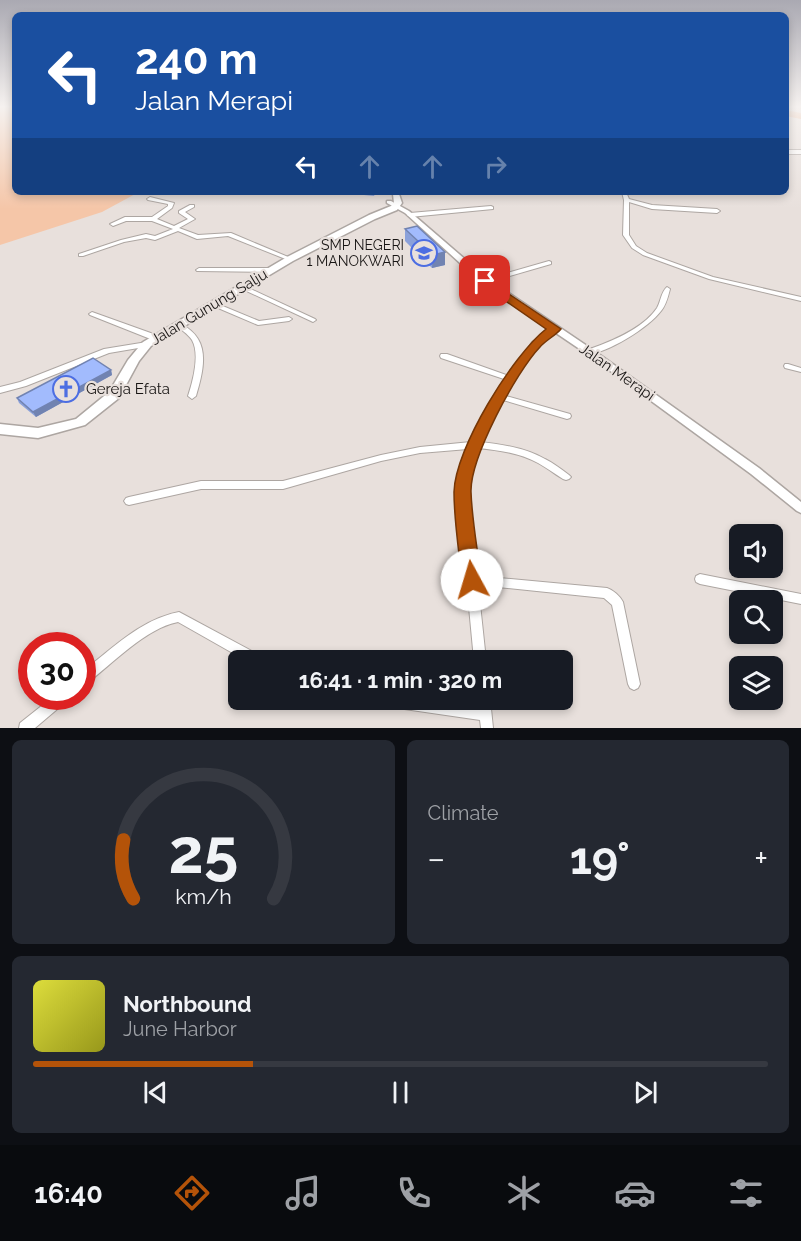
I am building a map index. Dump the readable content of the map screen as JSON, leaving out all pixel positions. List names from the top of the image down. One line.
{"streets":{"main road":["Jalan Gunung Salju"],"street":["Jalan Merapi"]},"crossings":[["Jalan Gunung Salju","Jalan Merapi"]],"places":{"school or university":["SMP NEGERI 1 MANOKWARI"],"church":["Gereja Efata"]},"page":{"turn":["240 m","Jalan Merapi"],"limit":"30","trip":"16:41 · 1 min · 320 m","tile":"Climate","heat":["−","19°","+"],"song":["Northbound","June Harbor"],"tabs":"16:40","gauge":["25","km/h"]}}
